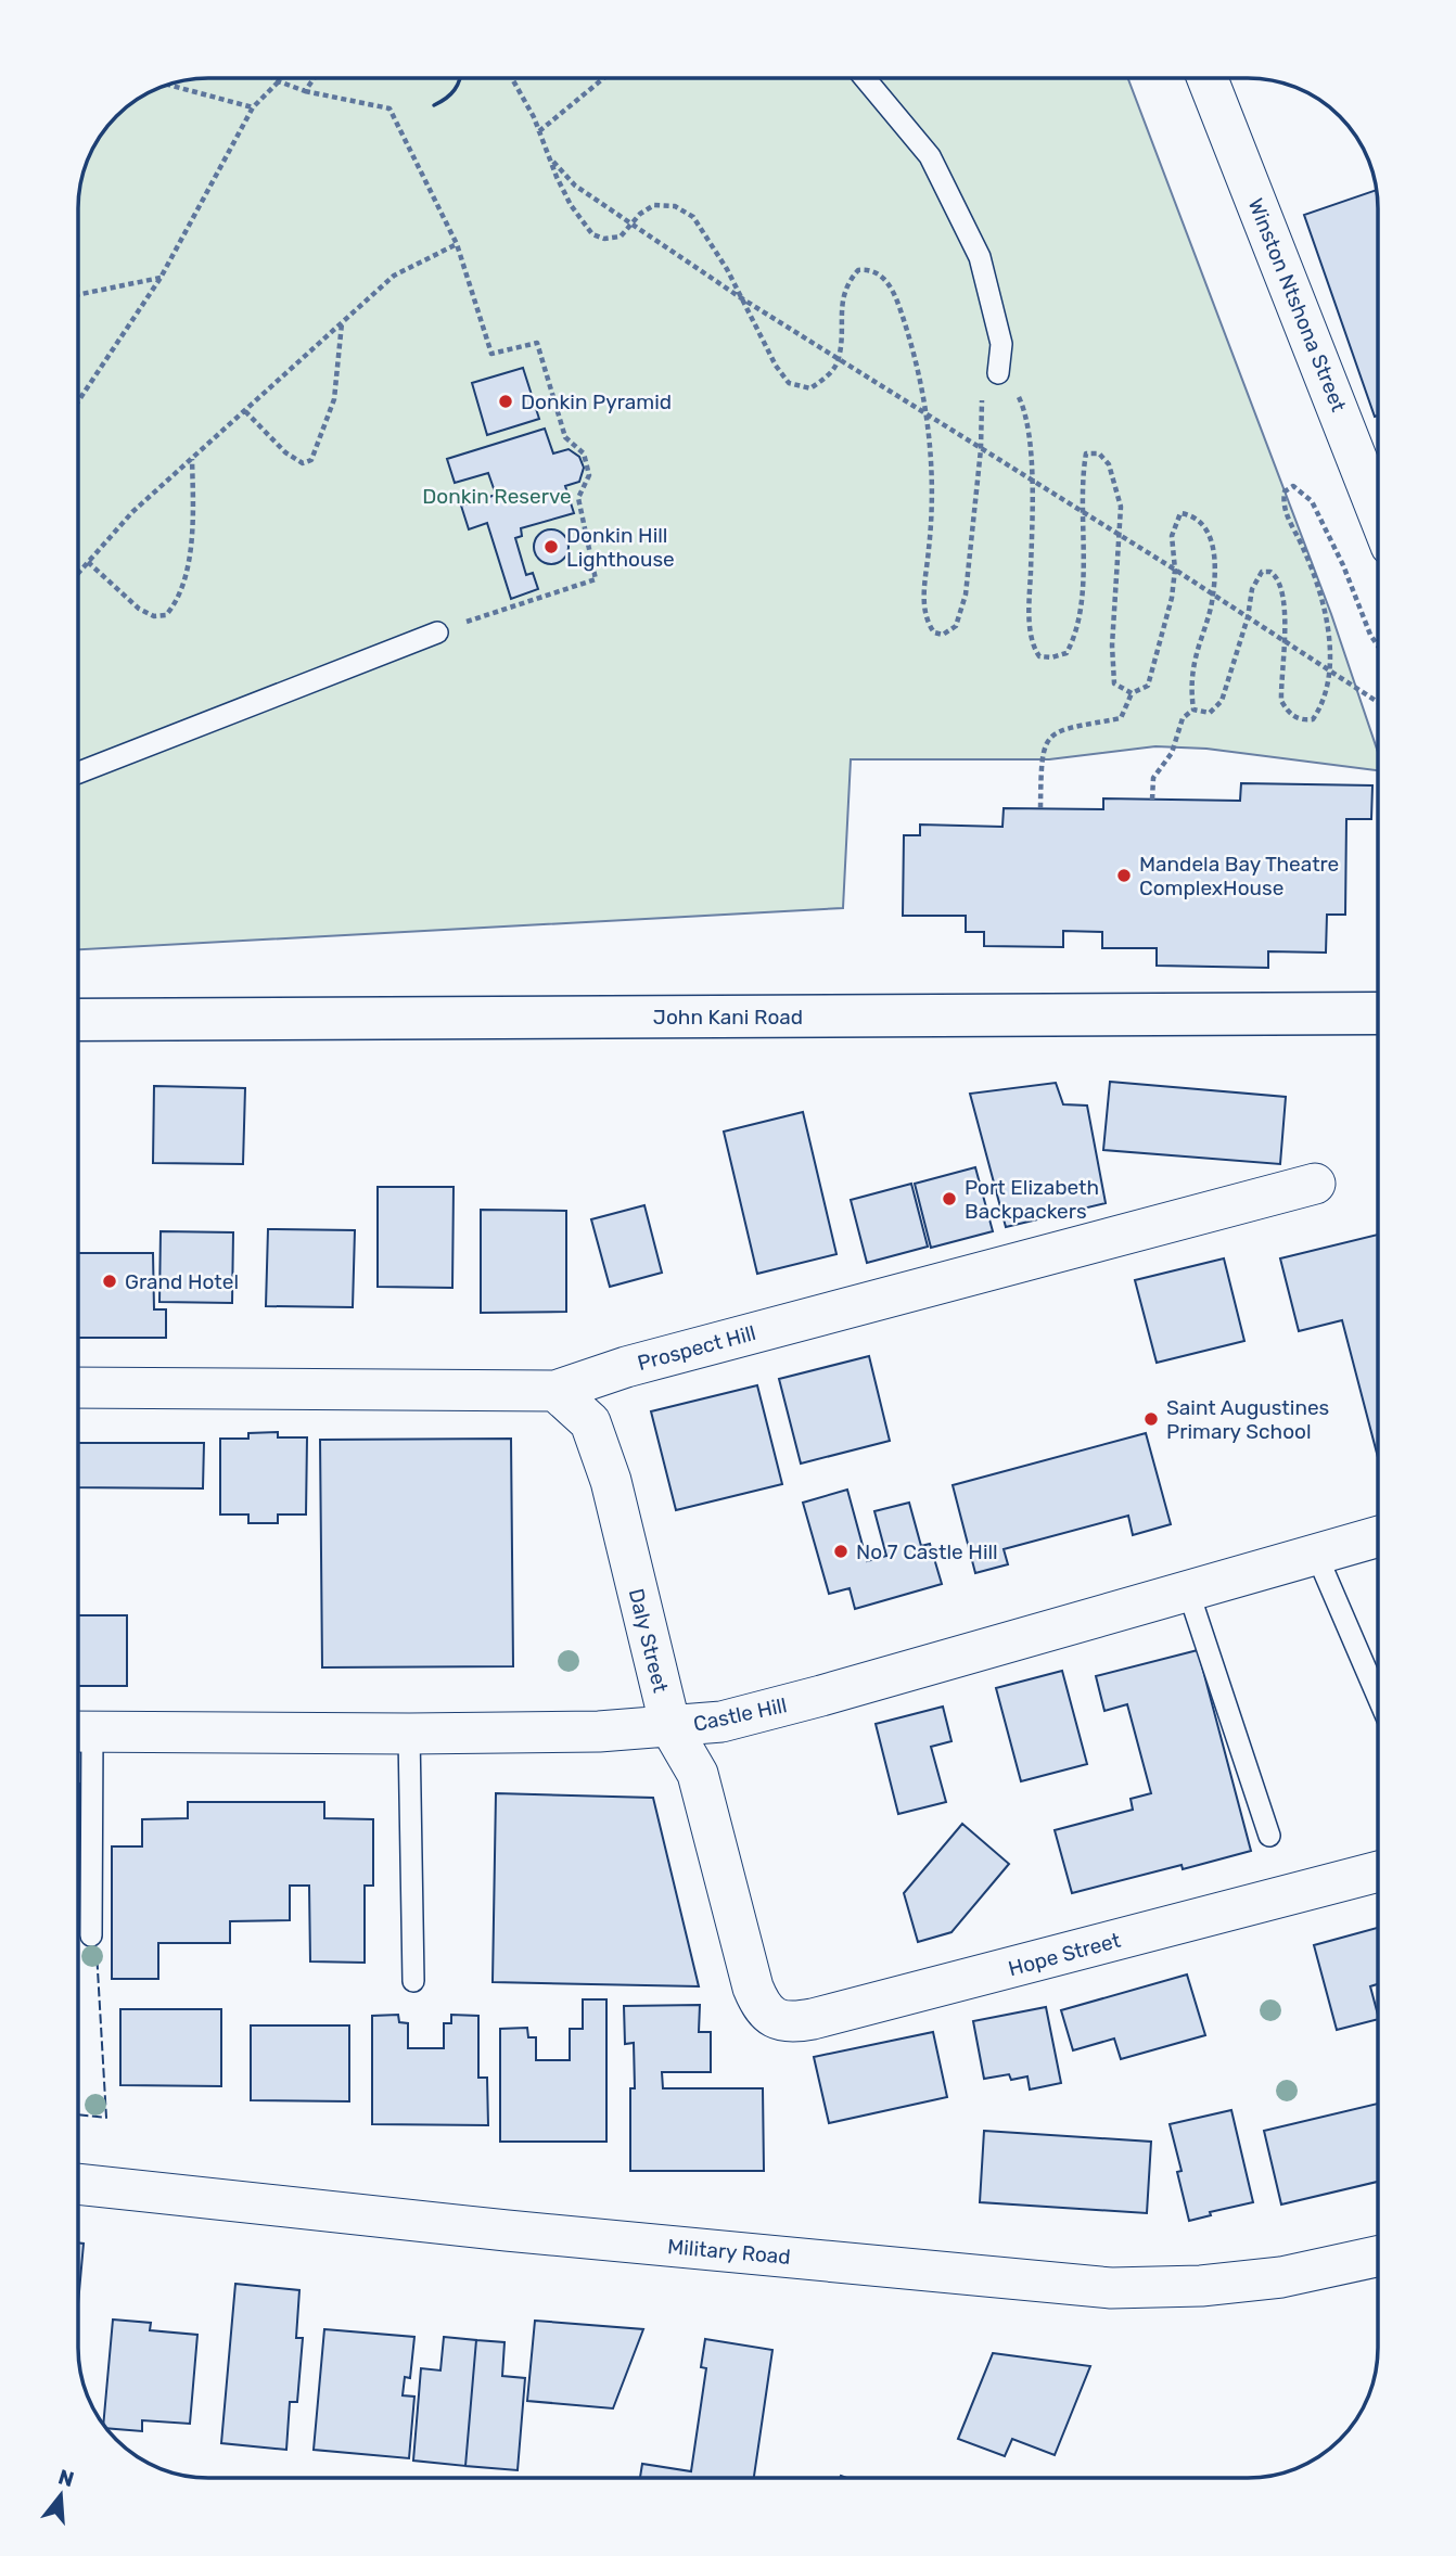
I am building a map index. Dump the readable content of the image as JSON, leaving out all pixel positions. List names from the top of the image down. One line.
{"streets":{"street":["Winston Ntshona Street","John Kani Road","Prospect Hill","Daly Street","Castle Hill","Hope Street","Military Road"]},"crossings":[["Prospect Hill","Daly Street"],["Daly Street","Castle Hill"],["Daly Street","Hope Street"]],"parks":["Donkin Reserve"],"places":["Donkin Pyramid","Donkin Hill Lighthouse","Mandela Bay Theatre ComplexHouse","Port Elizabeth Backpackers","Grand Hotel","Saint Augustines Primary School","No 7 Castle Hill"],"north":"top"}
